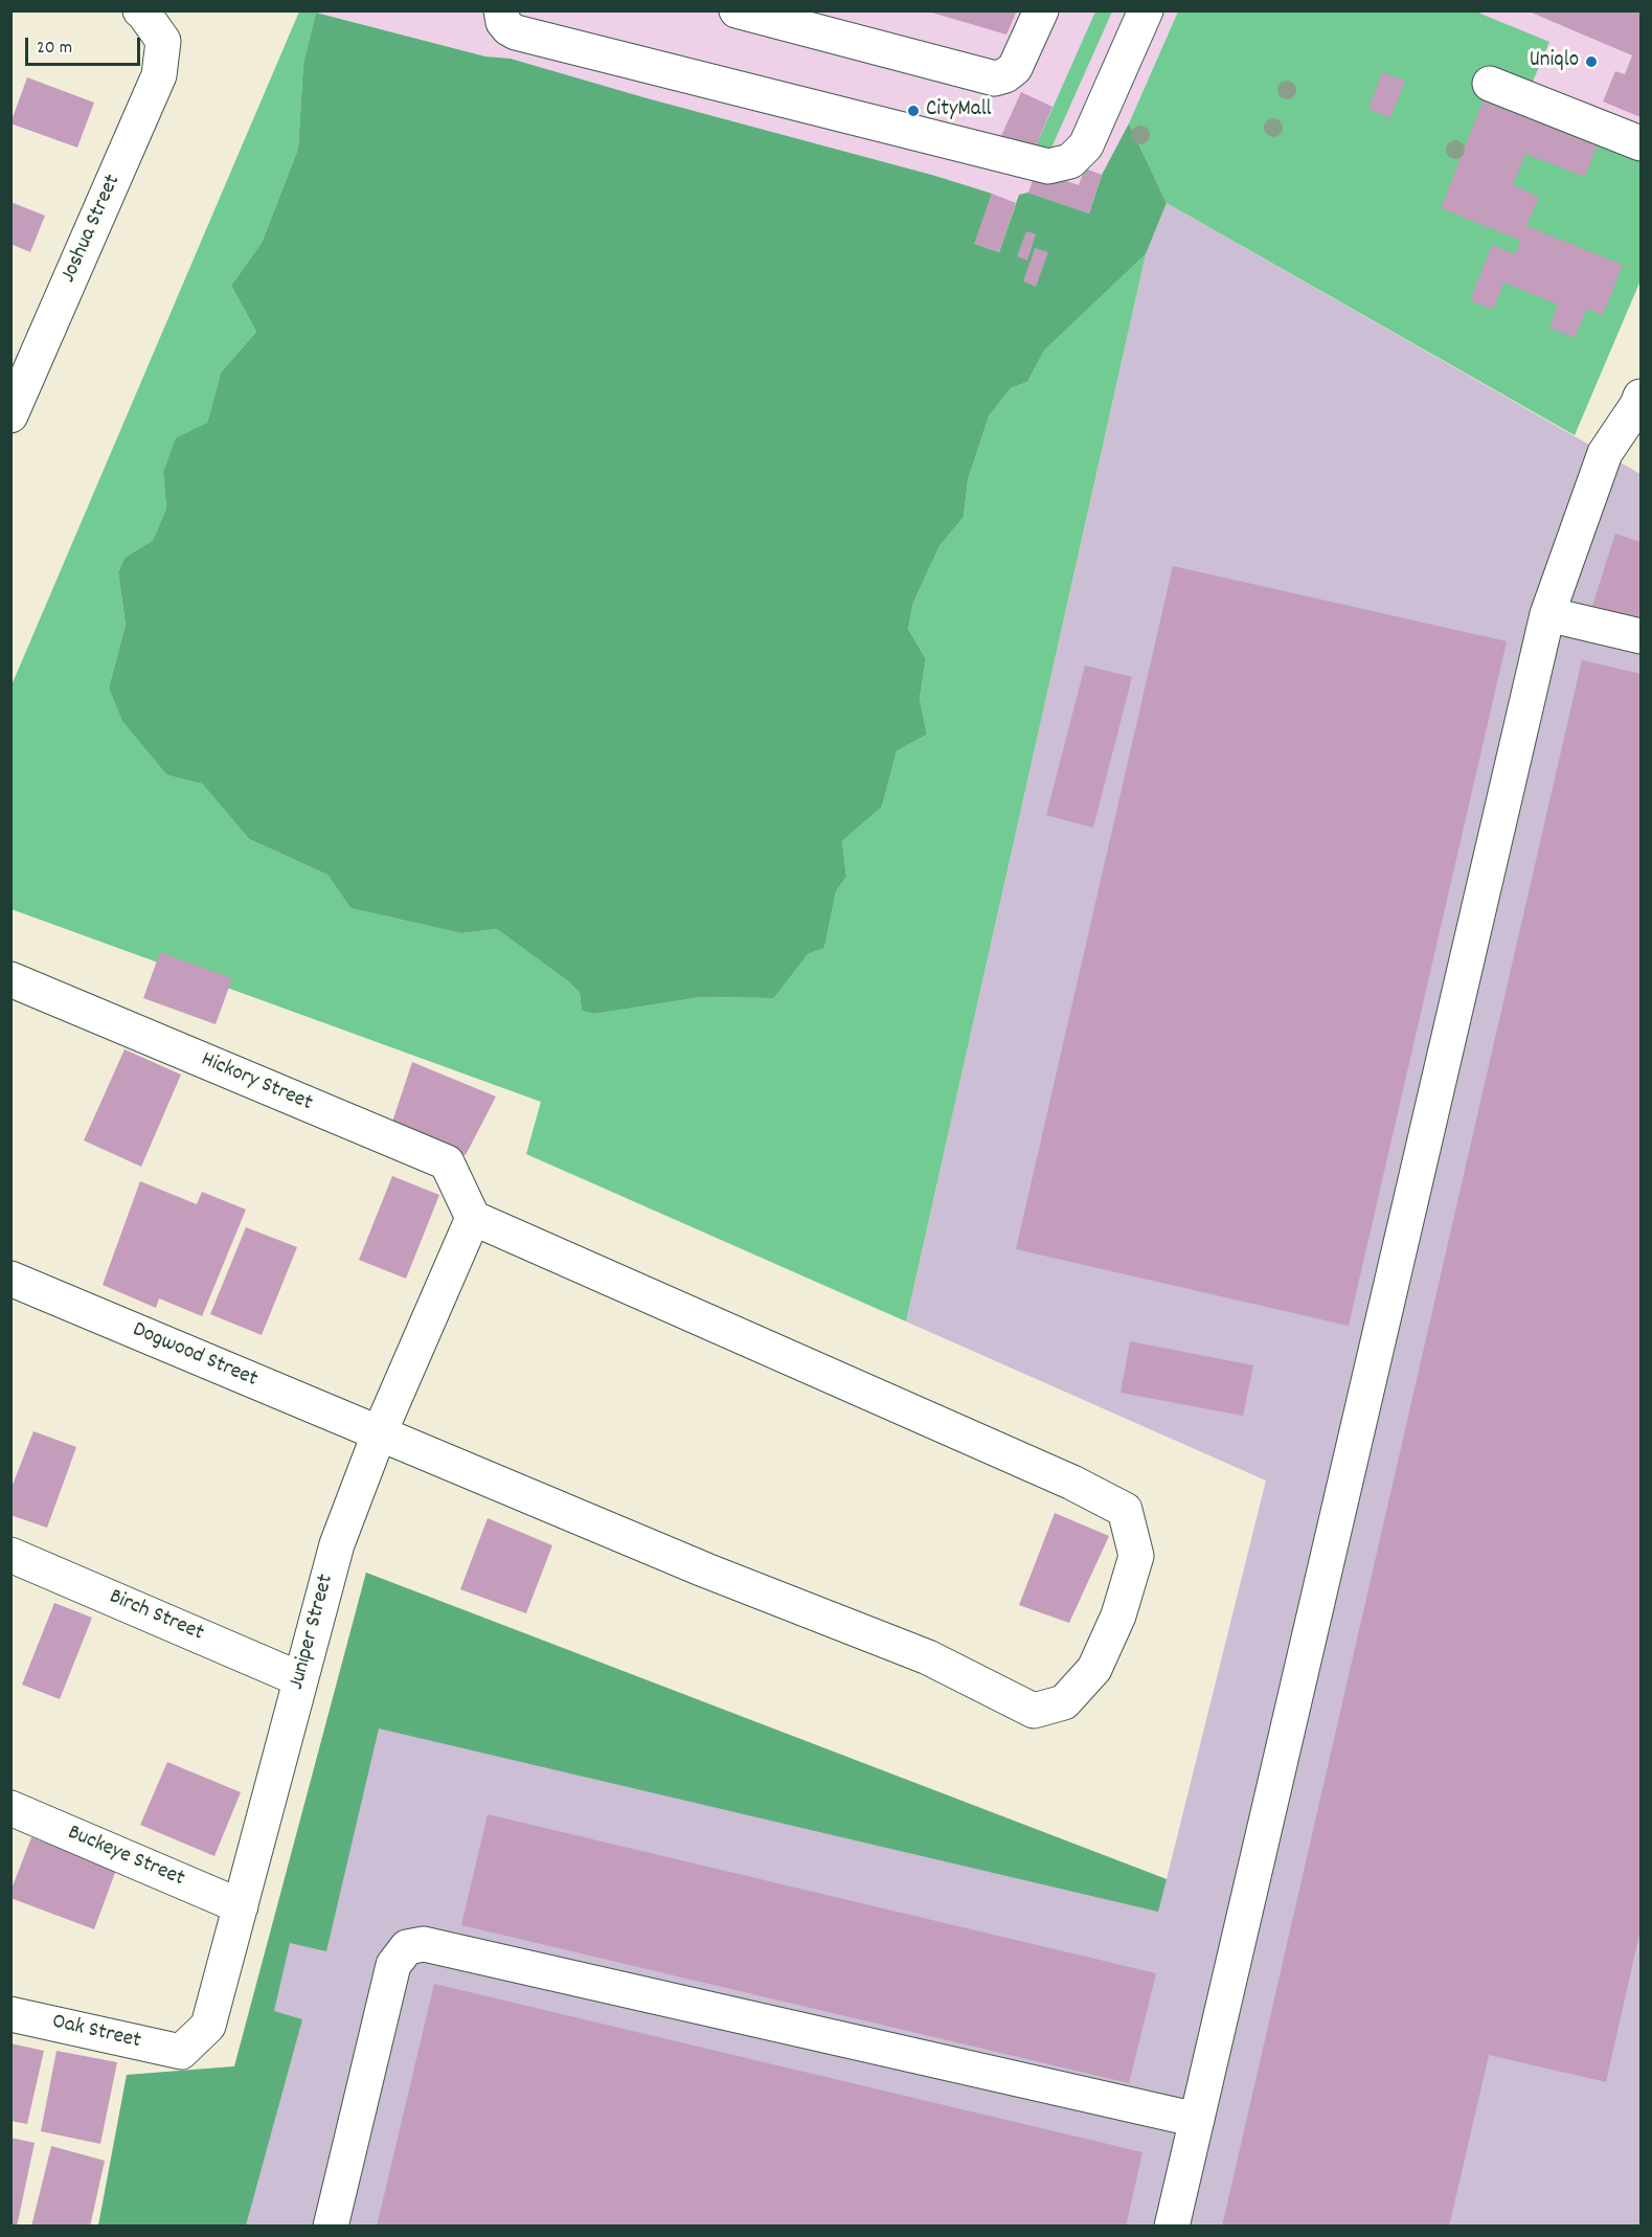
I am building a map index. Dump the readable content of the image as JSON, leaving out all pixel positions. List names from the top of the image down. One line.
{"streets":{"street":["Joshua Street","Hickory Street","Dogwood Street","Birch Street","Juniper Street","Buckeye Street","Oak Street"]},"crossings":[["Hickory Street","Dogwood Street"],["Hickory Street","Juniper Street"],["Dogwood Street","Juniper Street"],["Birch Street","Juniper Street"],["Juniper Street","Buckeye Street"],["Juniper Street","Oak Street"]],"places":["Uniqlo","CityMall"],"scale_bar":"20 m"}
